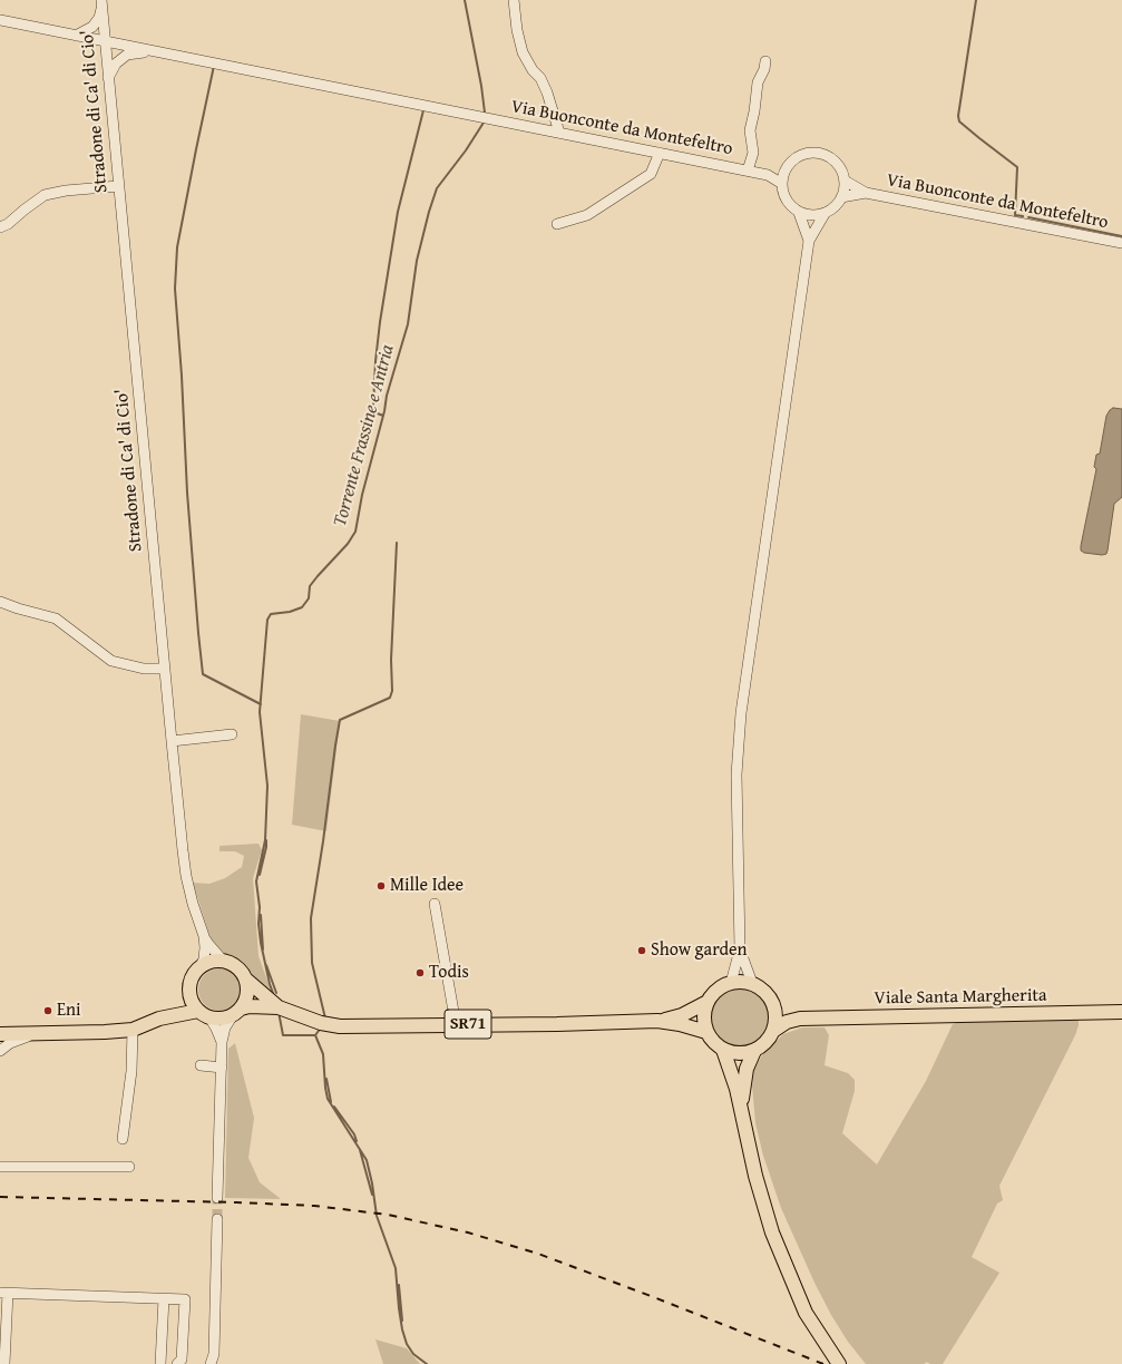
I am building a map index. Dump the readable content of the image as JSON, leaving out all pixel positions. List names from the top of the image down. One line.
{"streets":{"main road":["Viale Santa Margherita","SR71"],"street":["Stradone di Ca' di Cio'","Via Buonconte da Montefeltro"]},"crossings":[["Stradone di Ca' di Cio'","Via Buonconte da Montefeltro"],["Viale Santa Margherita","SR71"]],"water":["Torrente Frassine e Antria"],"places":["Mille Idee","Show garden","Todis","Eni"]}
